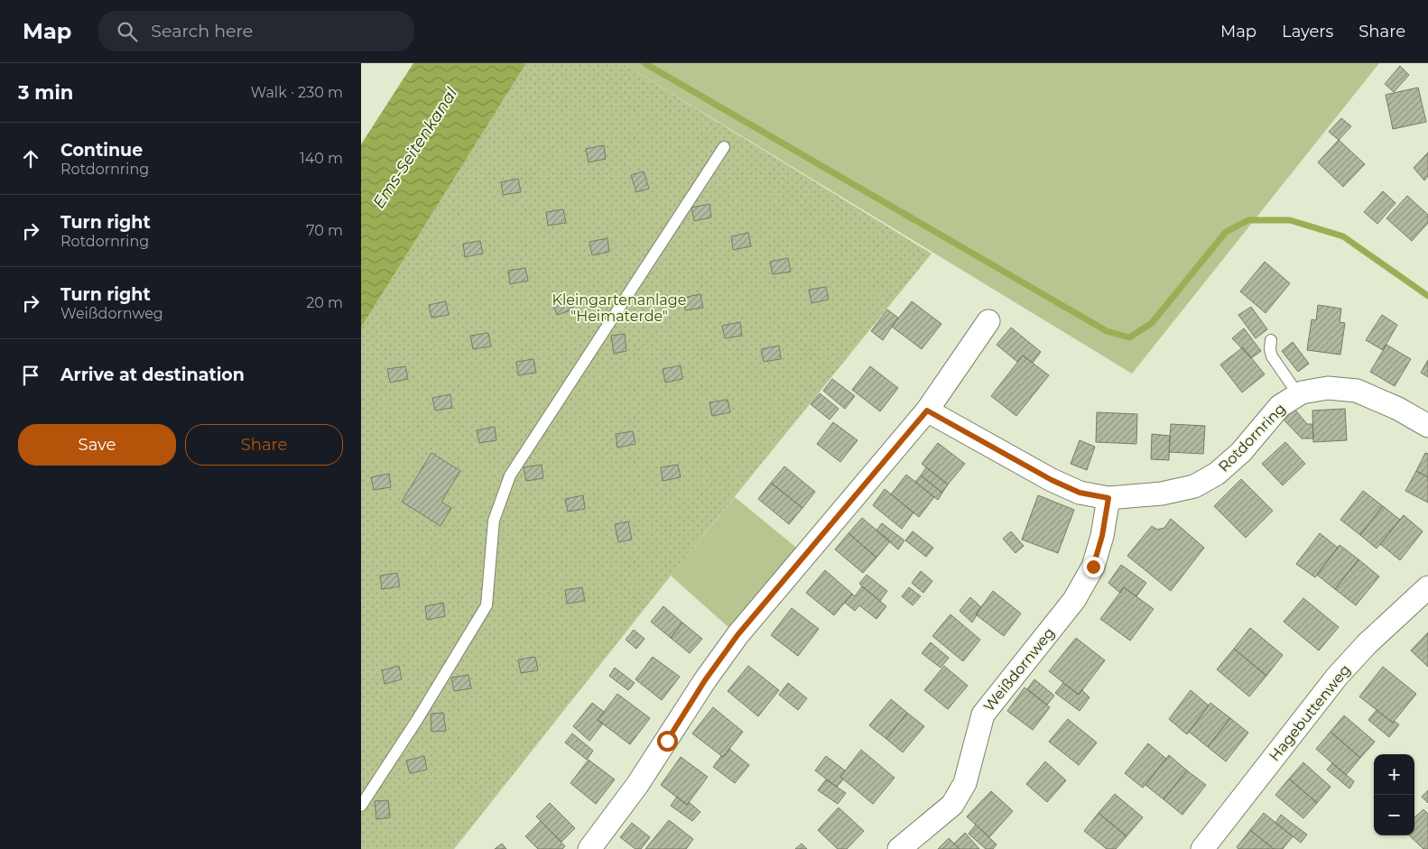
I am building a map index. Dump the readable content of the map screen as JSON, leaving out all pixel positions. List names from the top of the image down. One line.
{"streets":{"street":["Rotdornring","Weißdornweg","Hagebuttenweg"]},"crossings":[["Rotdornring","Weißdornweg"]],"water":["Ems-Seitenkanal"],"parks":["Kleingartenanlage \"Heimaterde\""],"page":{"header":"Map","search":"Search here","nav":["Map","Layers","Share"],"heading":["3 min","Walk · 230 m"],"list":[["Continue","Rotdornring","140 m"],["Turn right","Rotdornring","70 m"],["Turn right","Weißdornweg","20 m"],"Arrive at destination"],"buttons":["Save","Share"],"map_buttons":["+","−"]}}
